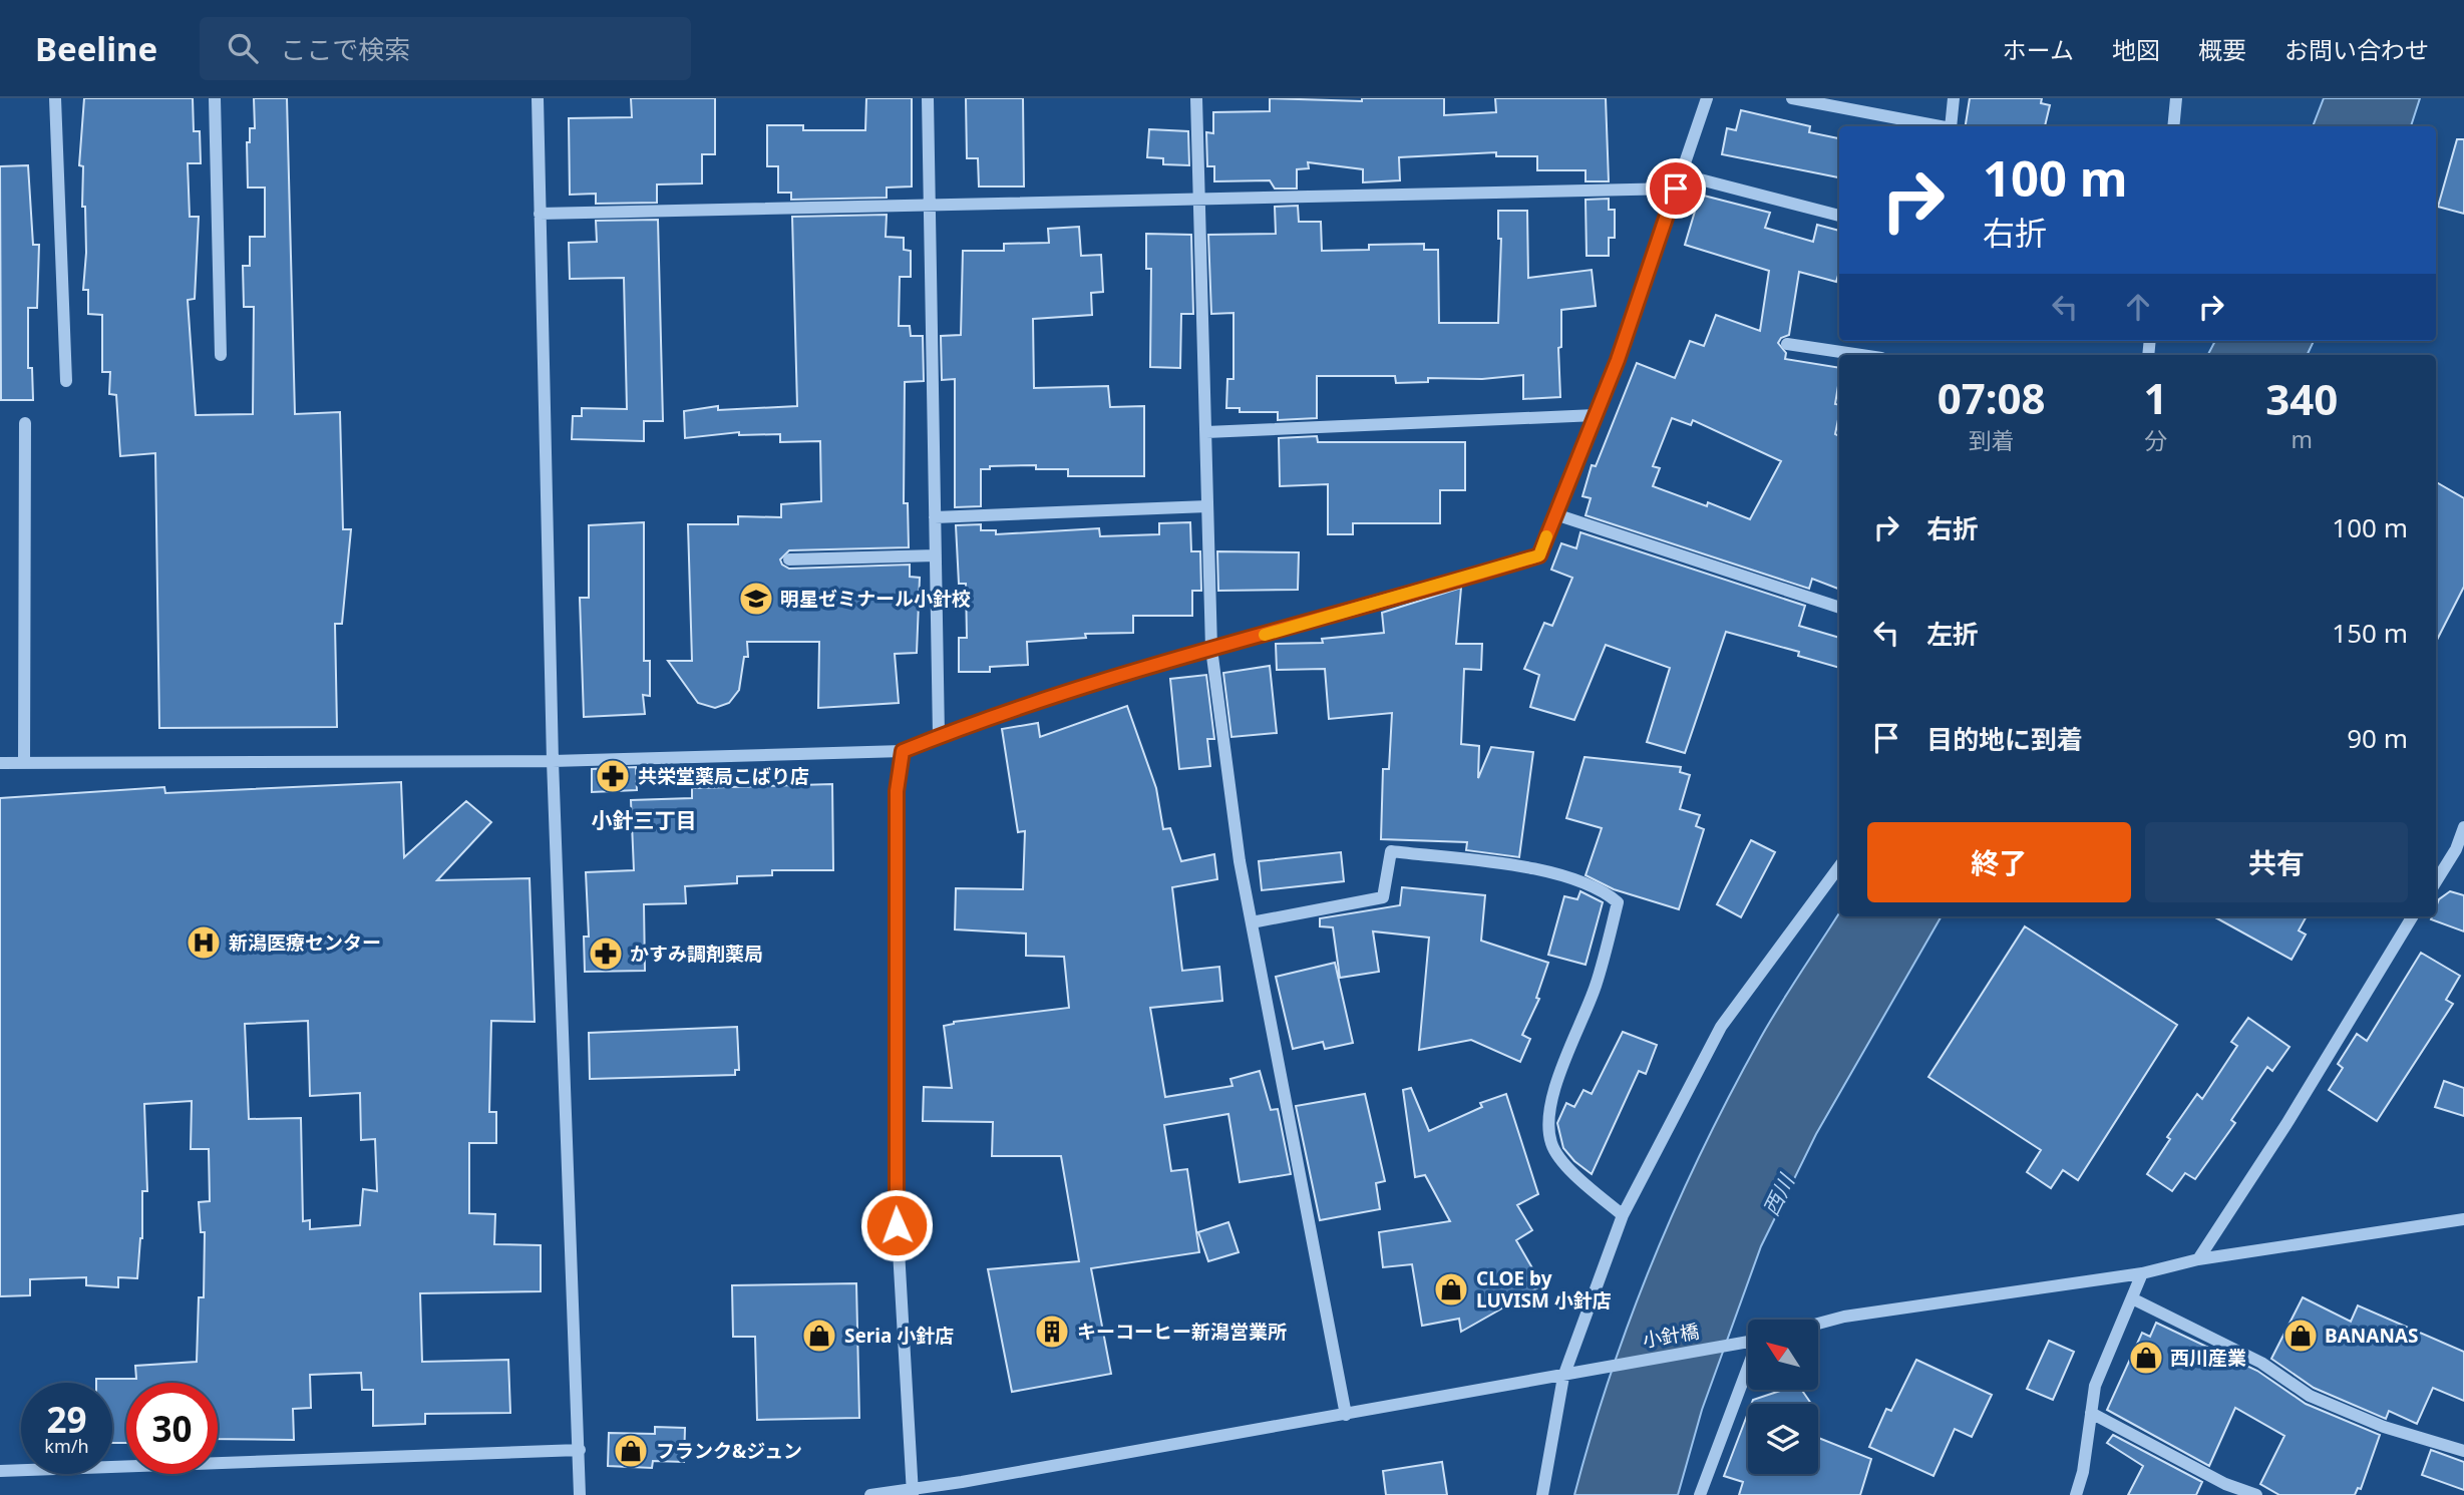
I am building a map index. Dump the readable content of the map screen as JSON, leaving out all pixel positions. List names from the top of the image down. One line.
{"streets":{"street":["小針橋"]},"districts":["小針三丁目"],"water":["西川"],"places":{"school or university":["明星ゼミナール小針校"],"pharmacy":["共栄堂薬局こばり店","かすみ調剤薬局"],"hospital":["新潟医療センター"],"shop":["CLOE by LUVISM 小針店","Seria 小針店","BANANAS","西川産業","フランク&ジュン"],"building":["キーコーヒー新潟営業所"]},"north":"top left","page":{"header":"Beeline","search":"ここで検索","nav":["ホーム","地図","概要","お問い合わせ"],"turn":["100 m","右折"],"eta":["07:08","到着","1","分","340","m"],"list":[{"name":"右折","value":"100 m"},{"name":"左折","value":"150 m"},{"name":"目的地に到着","value":"90 m"}],"buttons":["終了","共有"],"speed":"29 km/h","limit":"30"}}
